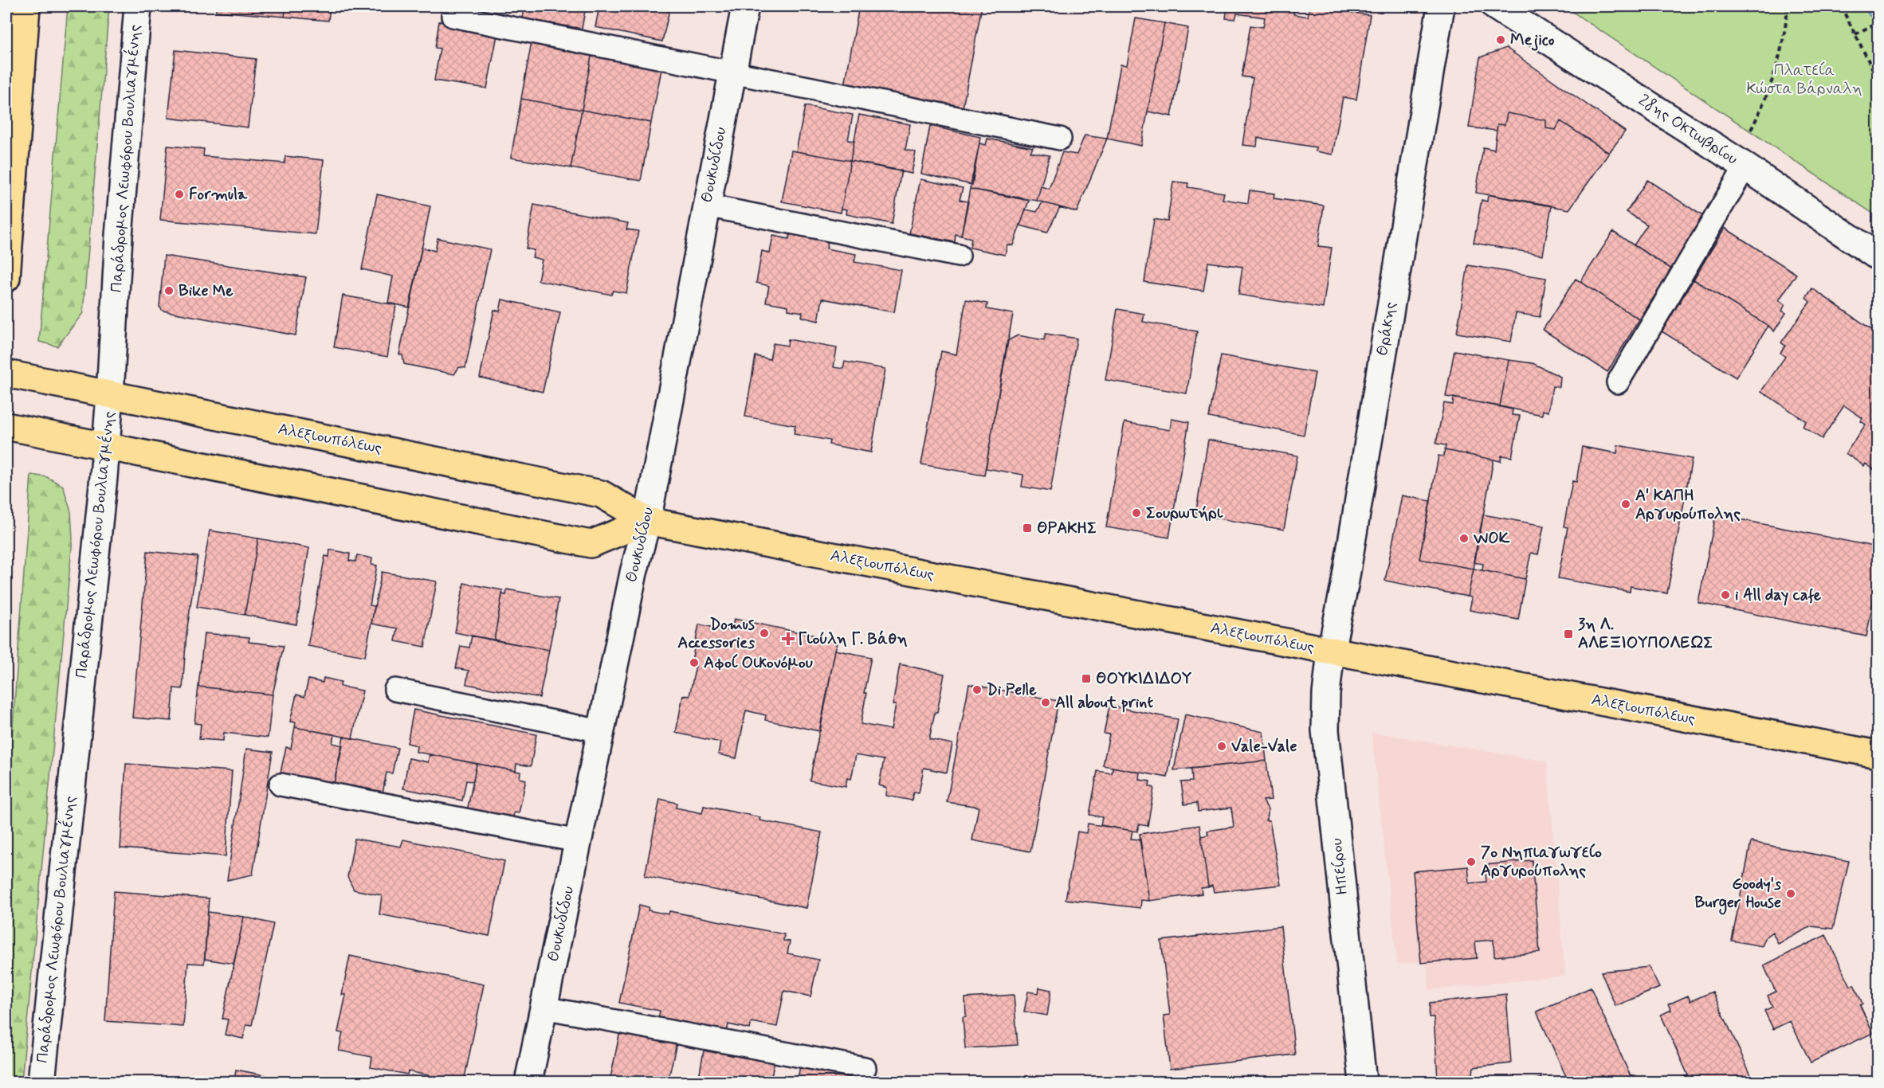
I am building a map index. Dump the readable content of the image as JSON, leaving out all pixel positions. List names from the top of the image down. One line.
{"streets":{"main road":["Αλεξιουπόλεως"],"street":["28ης Οκτωβρίου","Παράδρομος Λεωφόρου Βουλιαγμένης","Θουκυδίδου","Θράκης","Ηπείρου"]},"crossings":[["Παράδρομος Λεωφόρου Βουλιαγμένης","Αλεξιουπόλεως"],["Θουκυδίδου","Αλεξιουπόλεως"],["Θράκης","Αλεξιουπόλεως"],["Θράκης","Ηπείρου"],["Αλεξιουπόλεως","Ηπείρου"]],"parks":["Πλατεία Κώστα Βάρναλη"],"places":{"other":["Mejico","Formula","Bike Me","Α' ΚΑΠΗ Αργυρούπολης","Σουρωτήρι","WOK","i All day cafe","Domus Accessories","Αφοί Οικονόμου","Di Pelle","All about print","Vale-Vale","7ο Νηπιαγωγείο Αργυρούπολης","Goody's Burger House"],"transit":["ΘΡΑΚΗΣ","3η Λ. ΑΛΕΞΙΟΥΠΟΛΕΩΣ","ΘΟΥΚΙΔΙΔΟΥ"],"health":["Γιούλη Γ. Βάθη"]}}
